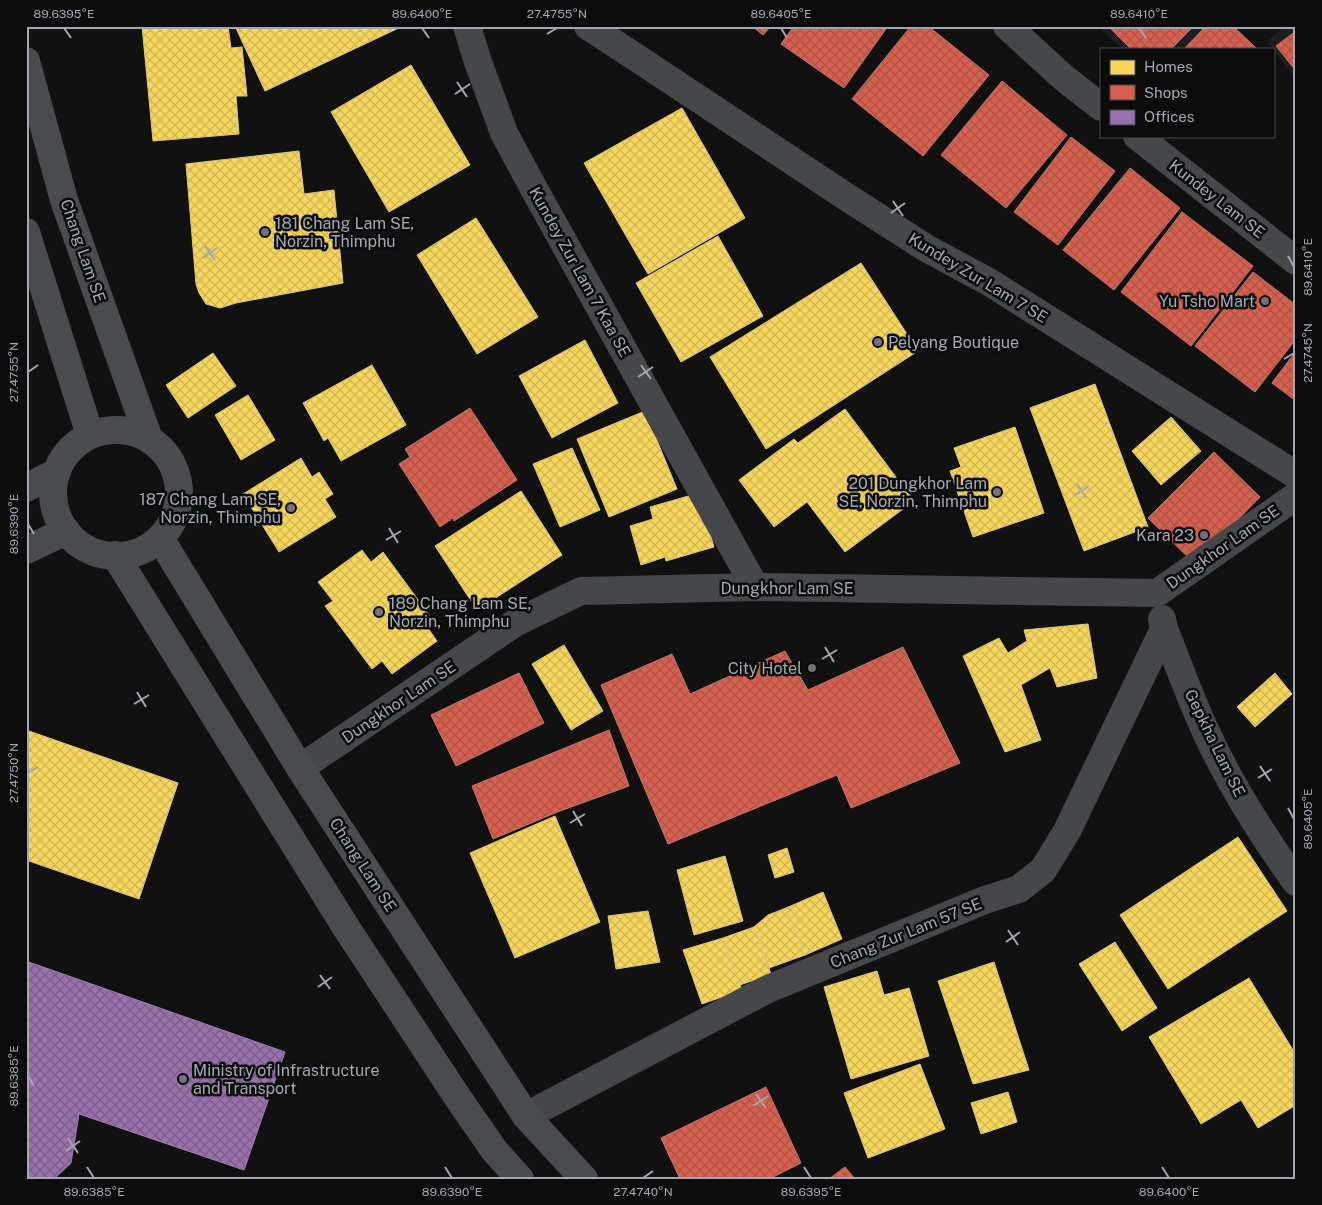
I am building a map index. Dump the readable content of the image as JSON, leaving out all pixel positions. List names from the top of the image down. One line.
{"streets":{"main road":["Chang Lam SE"],"street":["Kundey Lam SE","Kundey Zur Lam 7 Kaa SE","Kundey Zur Lam 7 SE","Dungkhor Lam SE","Gepkha Lam SE","Chang Zur Lam 57 SE"]},"crossings":[["Chang Lam SE","Dungkhor Lam SE"],["Chang Lam SE","Chang Zur Lam 57 SE"],["Kundey Zur Lam 7 Kaa SE","Dungkhor Lam SE"],["Dungkhor Lam SE","Gepkha Lam SE"],["Gepkha Lam SE","Chang Zur Lam 57 SE"]],"places":["181 Chang Lam SE, Norzin, Thimphu","Yu Tsho Mart","Pelyang Boutique","201 Dungkhor Lam SE, Norzin, Thimphu","187 Chang Lam SE, Norzin, Thimphu","Kara 23","189 Chang Lam SE, Norzin, Thimphu","City Hotel","Ministry of Infrastructure and Transport"],"legend":["Homes","Shops","Offices"],"coordinates":["89.6395°E","89.6400°E","27.4755°N","89.6405°E","89.6410°E","27.4745°N","89.6390°E","27.4750°N","89.6385°E","27.4740°N"]}
